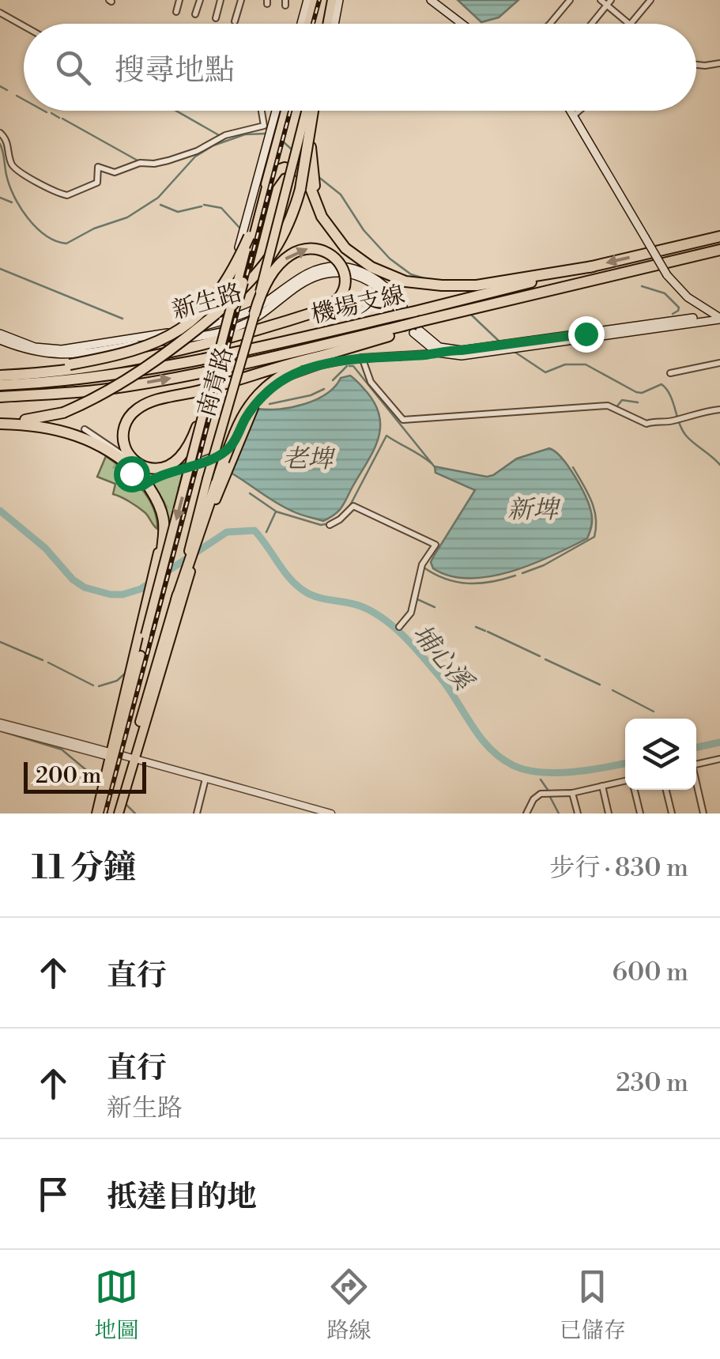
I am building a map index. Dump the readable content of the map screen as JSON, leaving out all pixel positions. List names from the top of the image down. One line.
{"streets":{"highway":["機場支線"],"main road":["新生路","南青路"]},"crossings":[["新生路","機場支線"],["新生路","南青路"]],"water":["老埤","新埤","埔心溪"],"scale_bar":"200 m","page":{"search":"搜尋地點","scale":"200 m","heading":["11 分鐘","步行 · 830 m"],"list":[["直行","600 m"],["直行","新生路","230 m"],"抵達目的地"],"nav":["地圖","路線","已儲存"]}}
